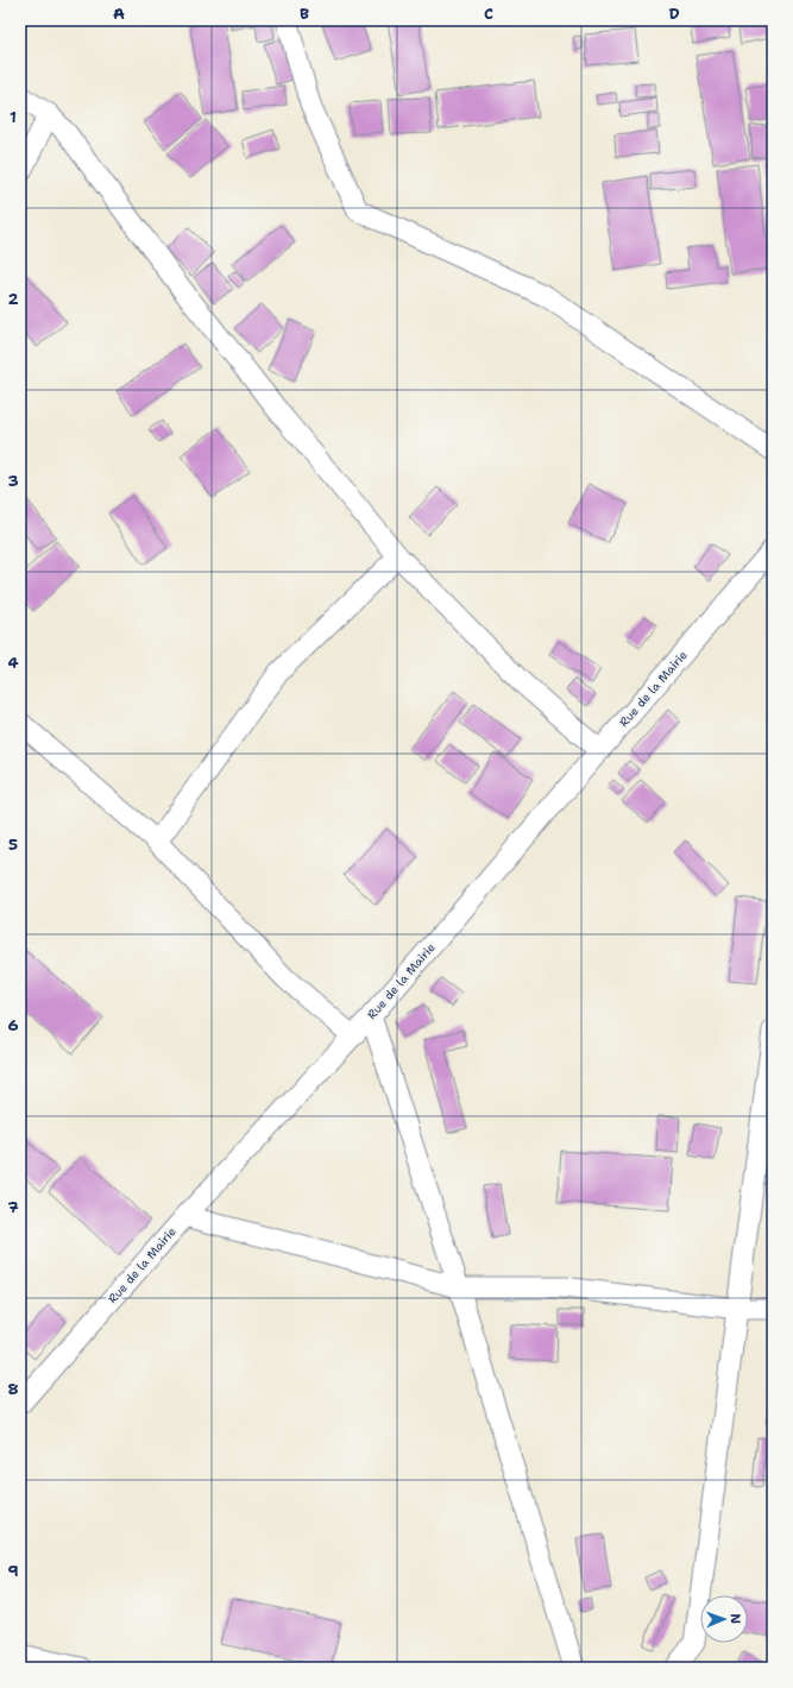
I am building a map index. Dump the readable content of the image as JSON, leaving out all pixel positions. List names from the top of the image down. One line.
{"streets":{"street":["Rue de la Mairie"]},"north":"right","grid":{"columns":["A","B","C","D"],"rows":["1","2","3","4","5","6","7","8","9"]}}
